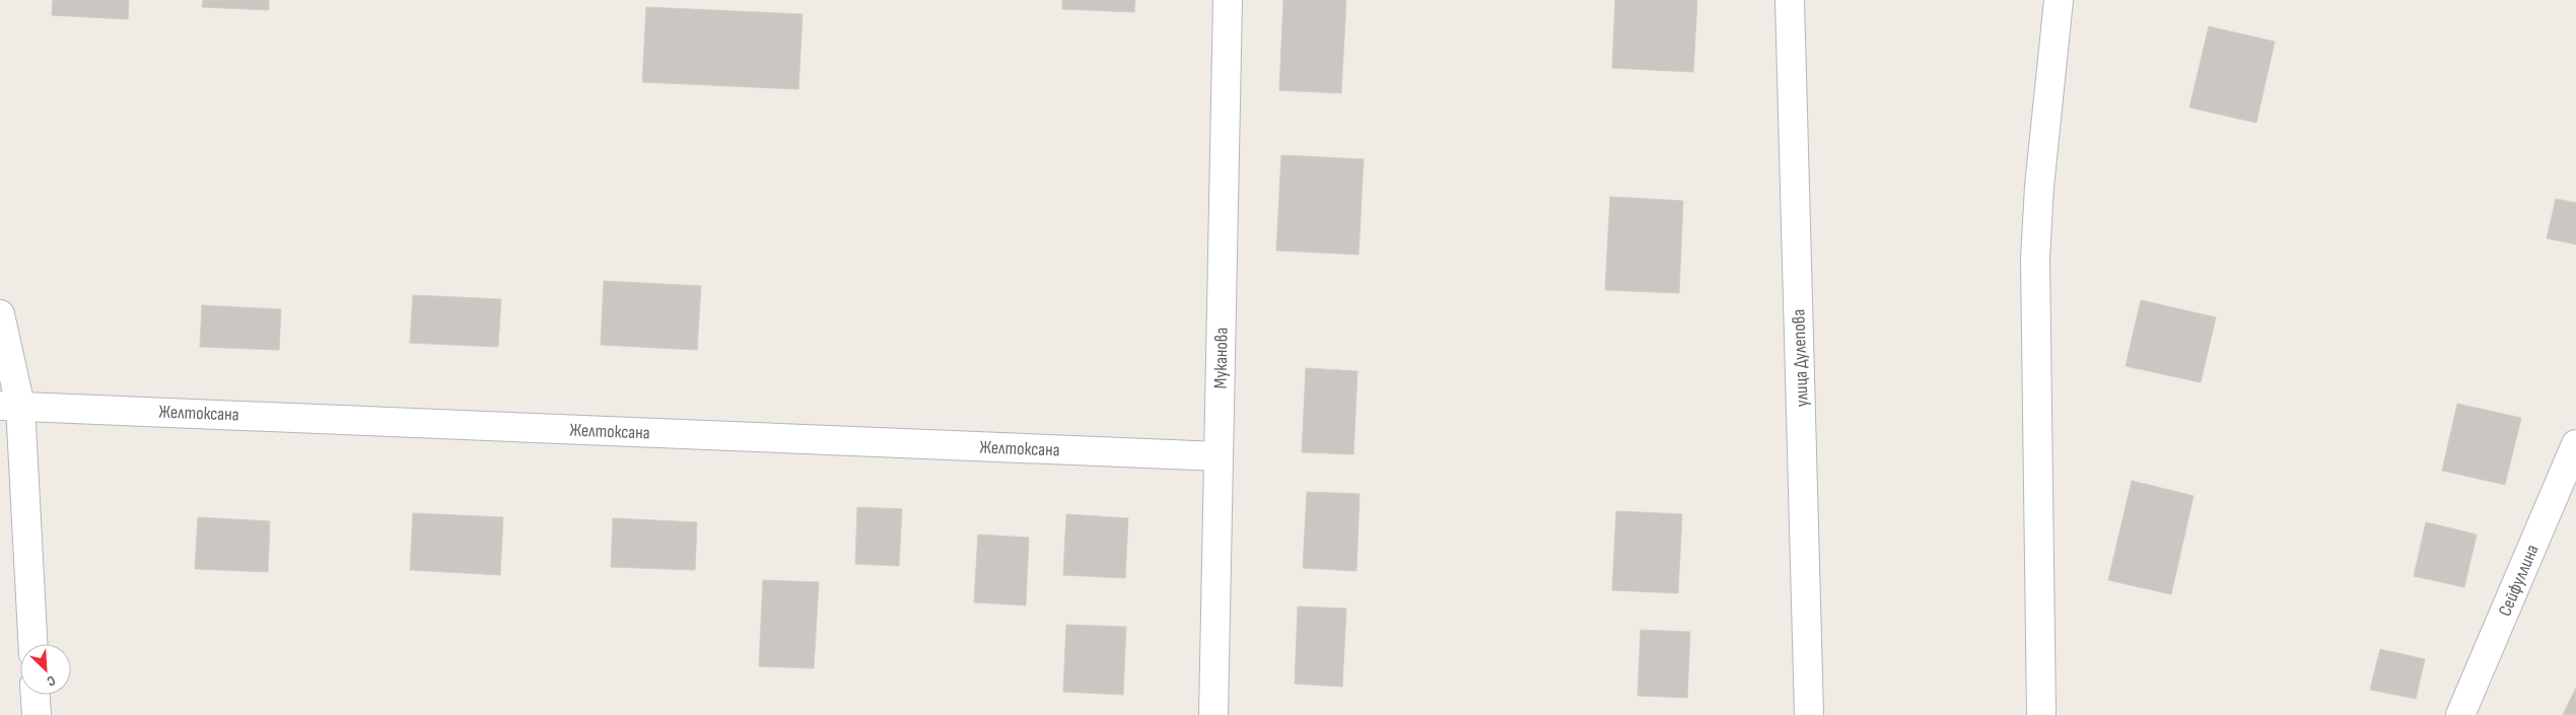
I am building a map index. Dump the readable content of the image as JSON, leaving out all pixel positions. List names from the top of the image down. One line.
{"streets":{"street":["Муканова","улица Дулепова","Желтоксана","Сейфуллина"]},"crossings":[["Муканова","Желтоксана"]],"north":"bottom right"}
